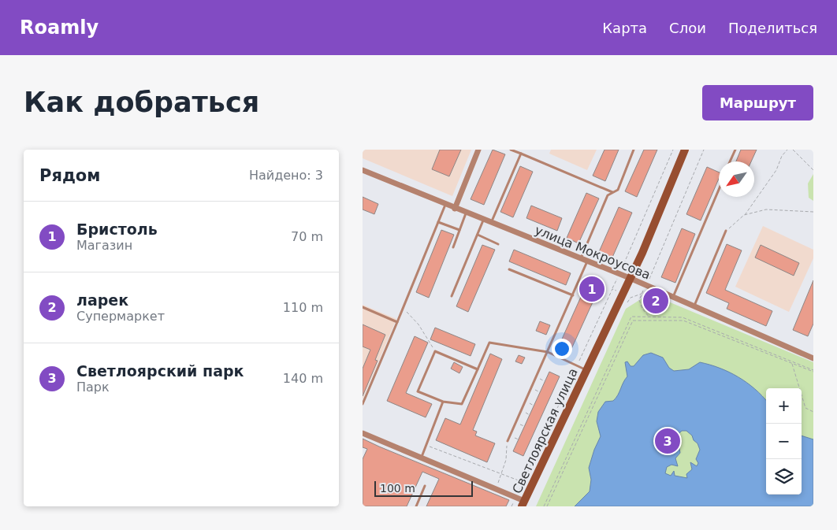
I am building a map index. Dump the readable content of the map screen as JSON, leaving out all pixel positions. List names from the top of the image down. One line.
{"streets":{"main road":["Светлоярская улица"],"street":["улица Мокроусова"]},"crossings":[["улица Мокроусова","Светлоярская улица"]],"scale_bar":"100 m","north":"bottom left","page":{"header":"Roamly","nav":["Карта","Слои","Поделиться"],"buttons":"Маршрут","title":"Как добраться","heading":["Рядом","Найдено: 3"],"list":[{"mark":"1","name":"Бристоль","note":"Магазин","value":"70 m"},{"mark":"2","name":"ларек","note":"Супермаркет","value":"110 m"},{"mark":"3","name":"Светлоярский парк","note":"Парк","value":"140 m"}],"pins":["1","2","3"],"map_buttons":["+","−"],"scale":"100 m"}}
